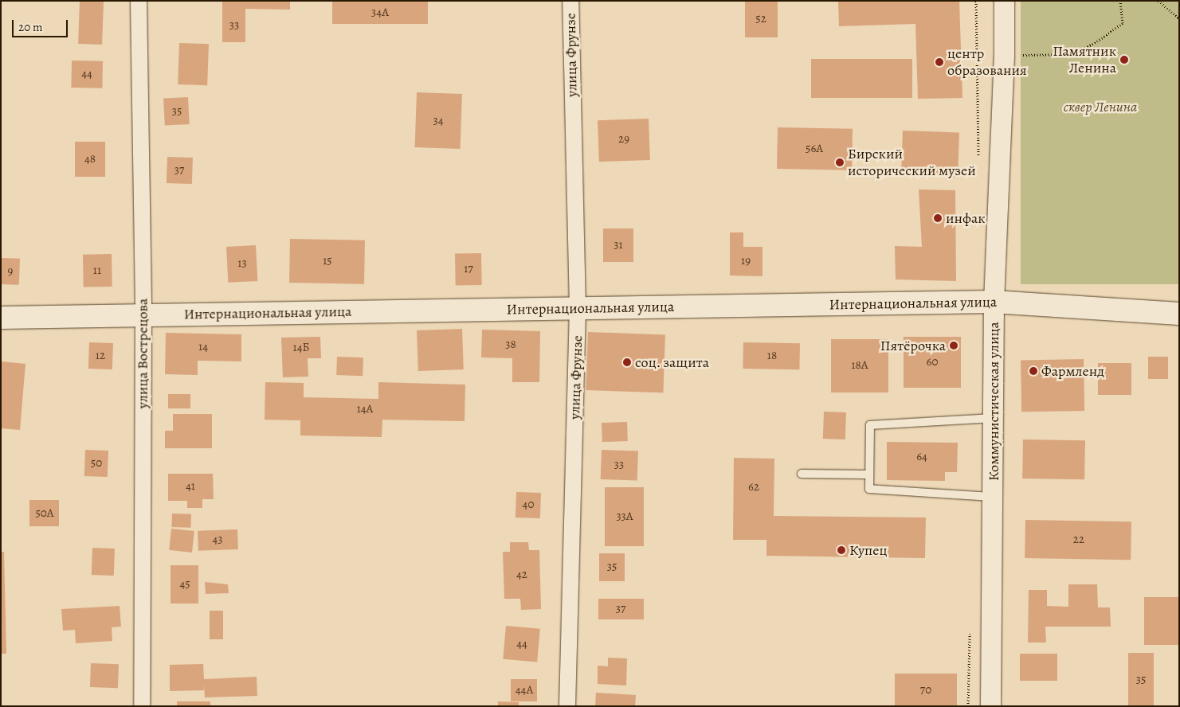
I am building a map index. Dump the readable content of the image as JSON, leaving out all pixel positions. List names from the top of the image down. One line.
{"streets":{"main road":["Интернациональная улица"],"street":["улица Фрунзе","улица Вострецова","Коммунистическая улица"]},"crossings":[["улица Фрунзе","Интернациональная улица"],["Интернациональная улица","улица Вострецова"],["Интернациональная улица","Коммунистическая улица"]],"parks":["сквер Ленина"],"places":["Памятник Ленина","центр образования","Бирский исторический музей","инфак","Пятёрочка","соц. защита","Фармленд","Купец"],"house_numbers":["34А","52","33","44","35","34","29","56А","48","37","31","15","19","13","17","11","9","38","14","14Б","12","18","60","18А","14А","64","50","33","41","62","40","50А","33А","43","22","35","42","45","37","44","35","44А","70"],"scale_bar":"20 m"}
